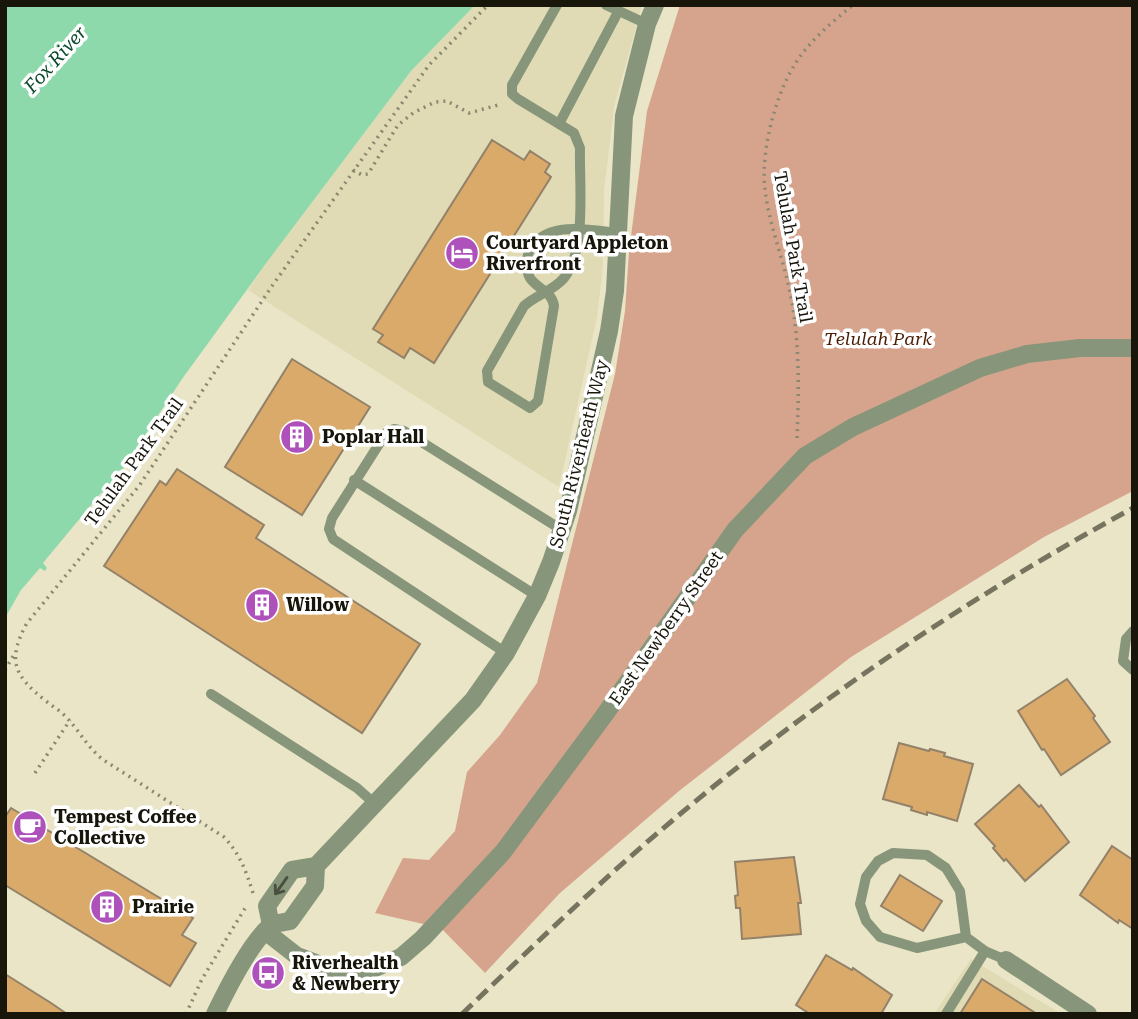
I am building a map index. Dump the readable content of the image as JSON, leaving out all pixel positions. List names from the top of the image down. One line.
{"streets":{"street":["South Riverheath Way","East Newberry Street"],"path":["Telulah Park Trail"]},"crossings":[["South Riverheath Way","East Newberry Street"]],"water":["Fox River"],"parks":["Telulah Park"],"places":{"hotel":["Courtyard Appleton Riverfront"],"building":["Poplar Hall","Willow","Prairie"],"cafe":["Tempest Coffee Collective"],"bus stop":["Riverhealth & Newberry"]}}
